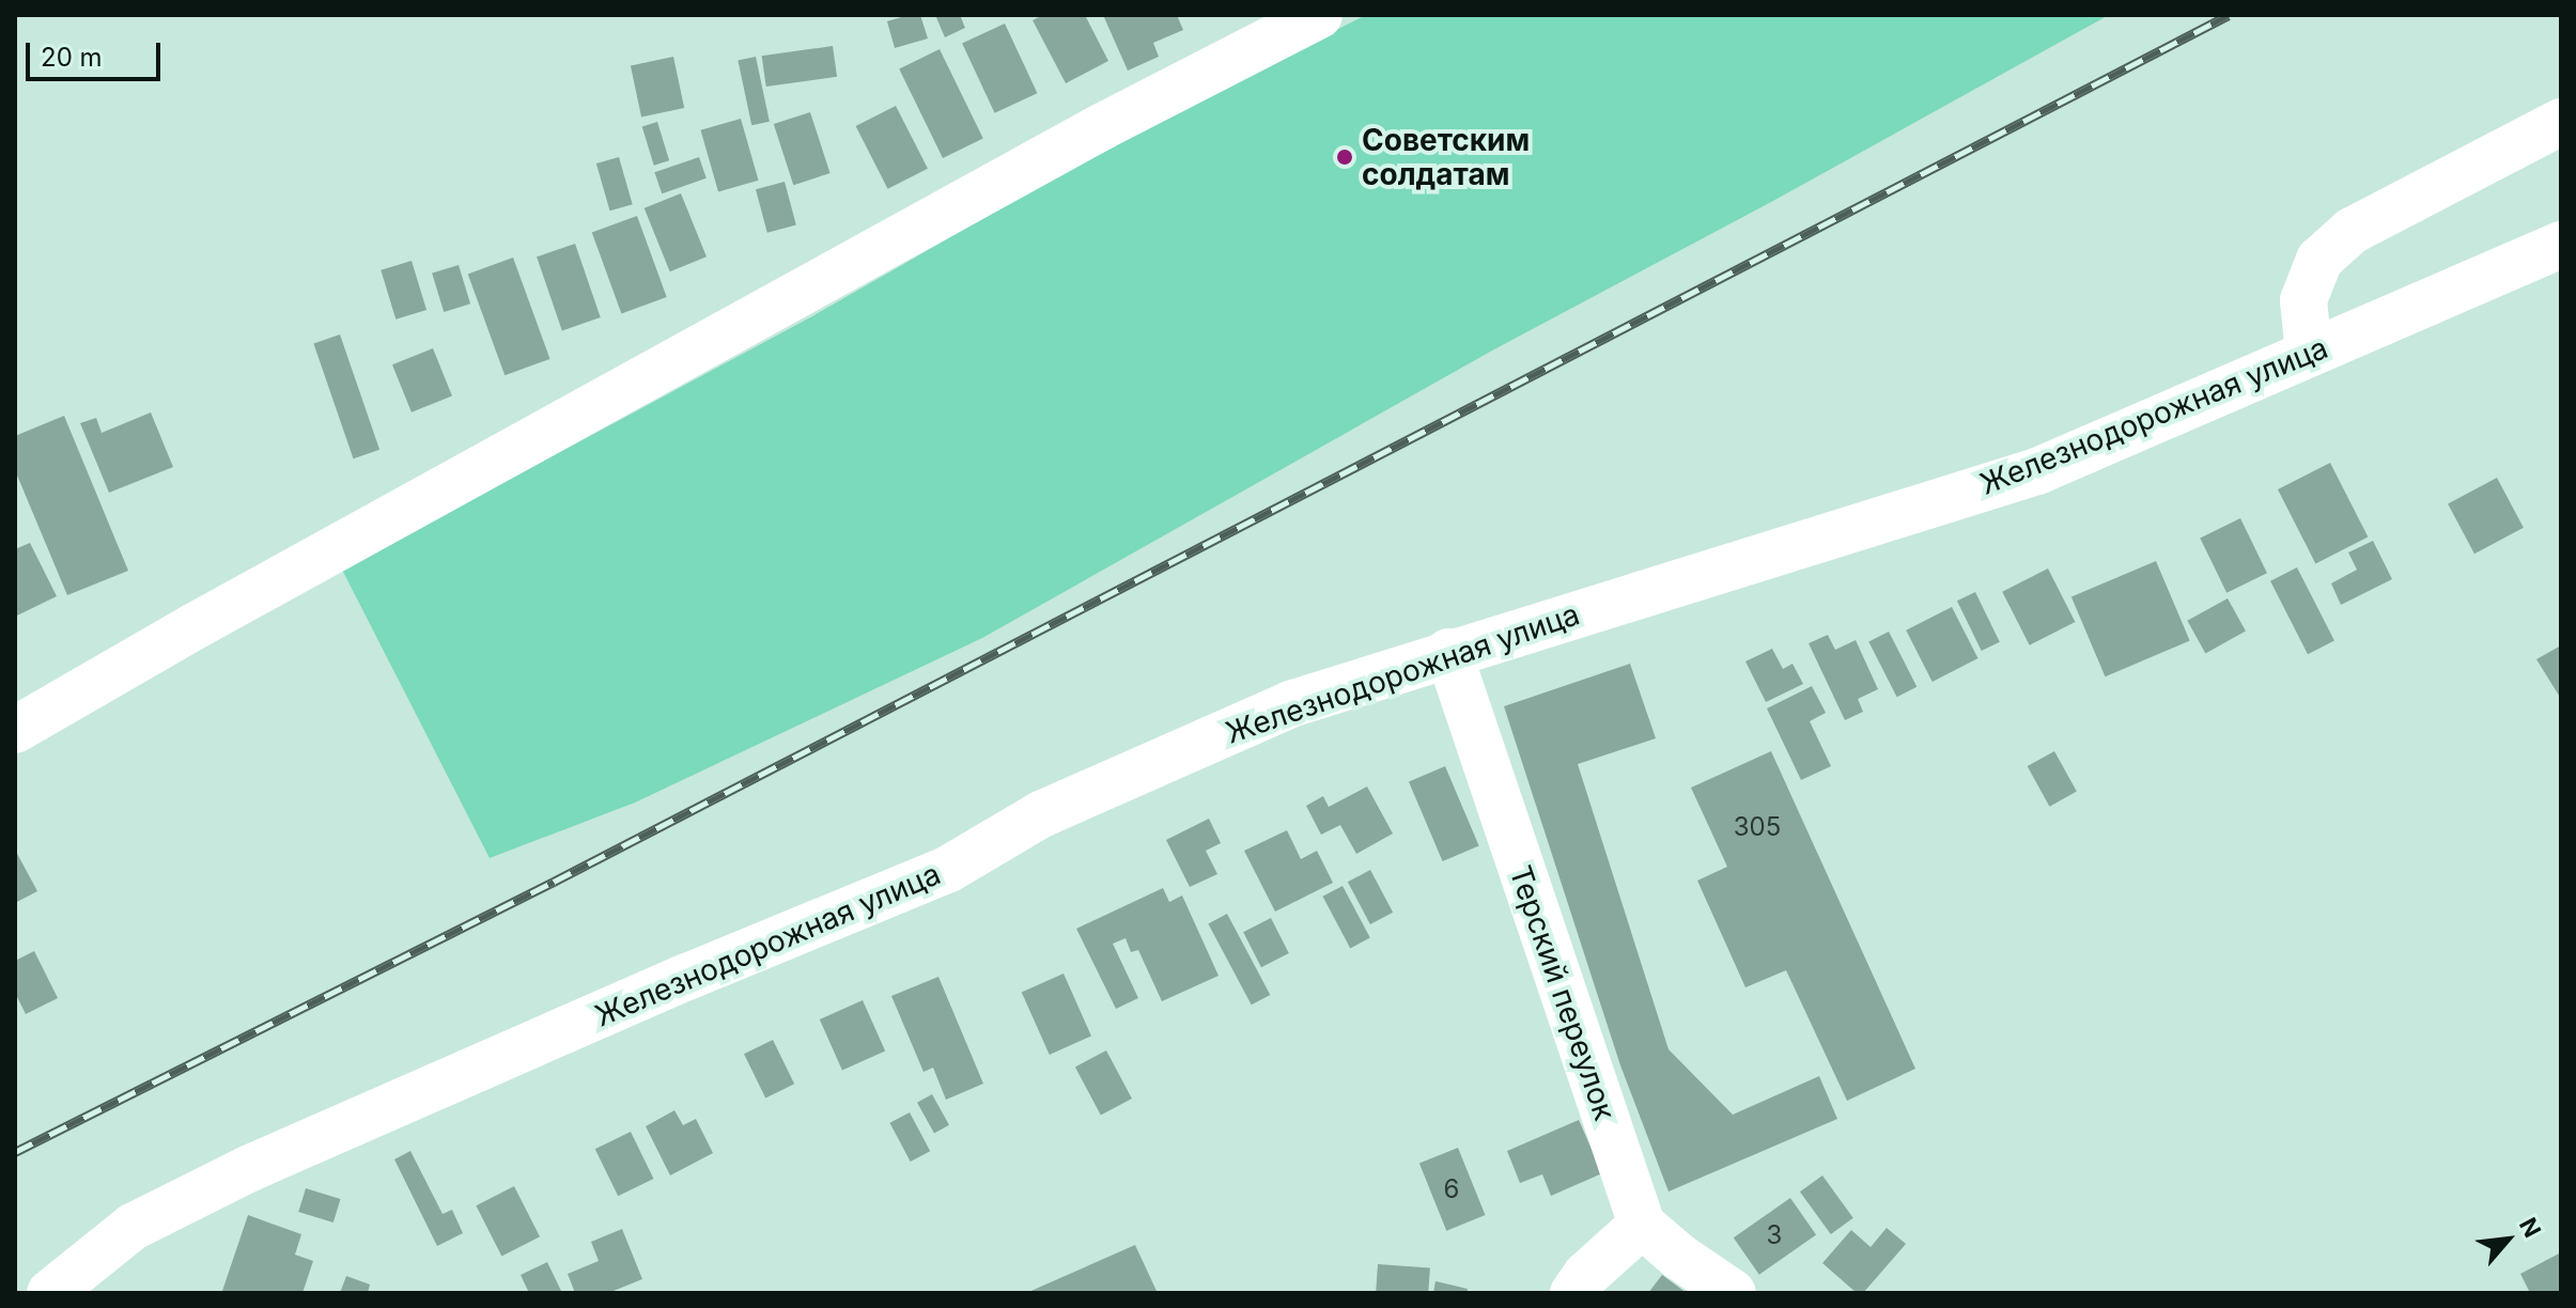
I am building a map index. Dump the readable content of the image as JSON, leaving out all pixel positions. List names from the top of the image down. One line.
{"streets":{"street":["Железнодорожная улица","Терский переулок"]},"crossings":[["Железнодорожная улица","Терский переулок"]],"places":["Советским солдатам"],"house_numbers":["305","6","3"],"scale_bar":"20 m","north":"top right"}
